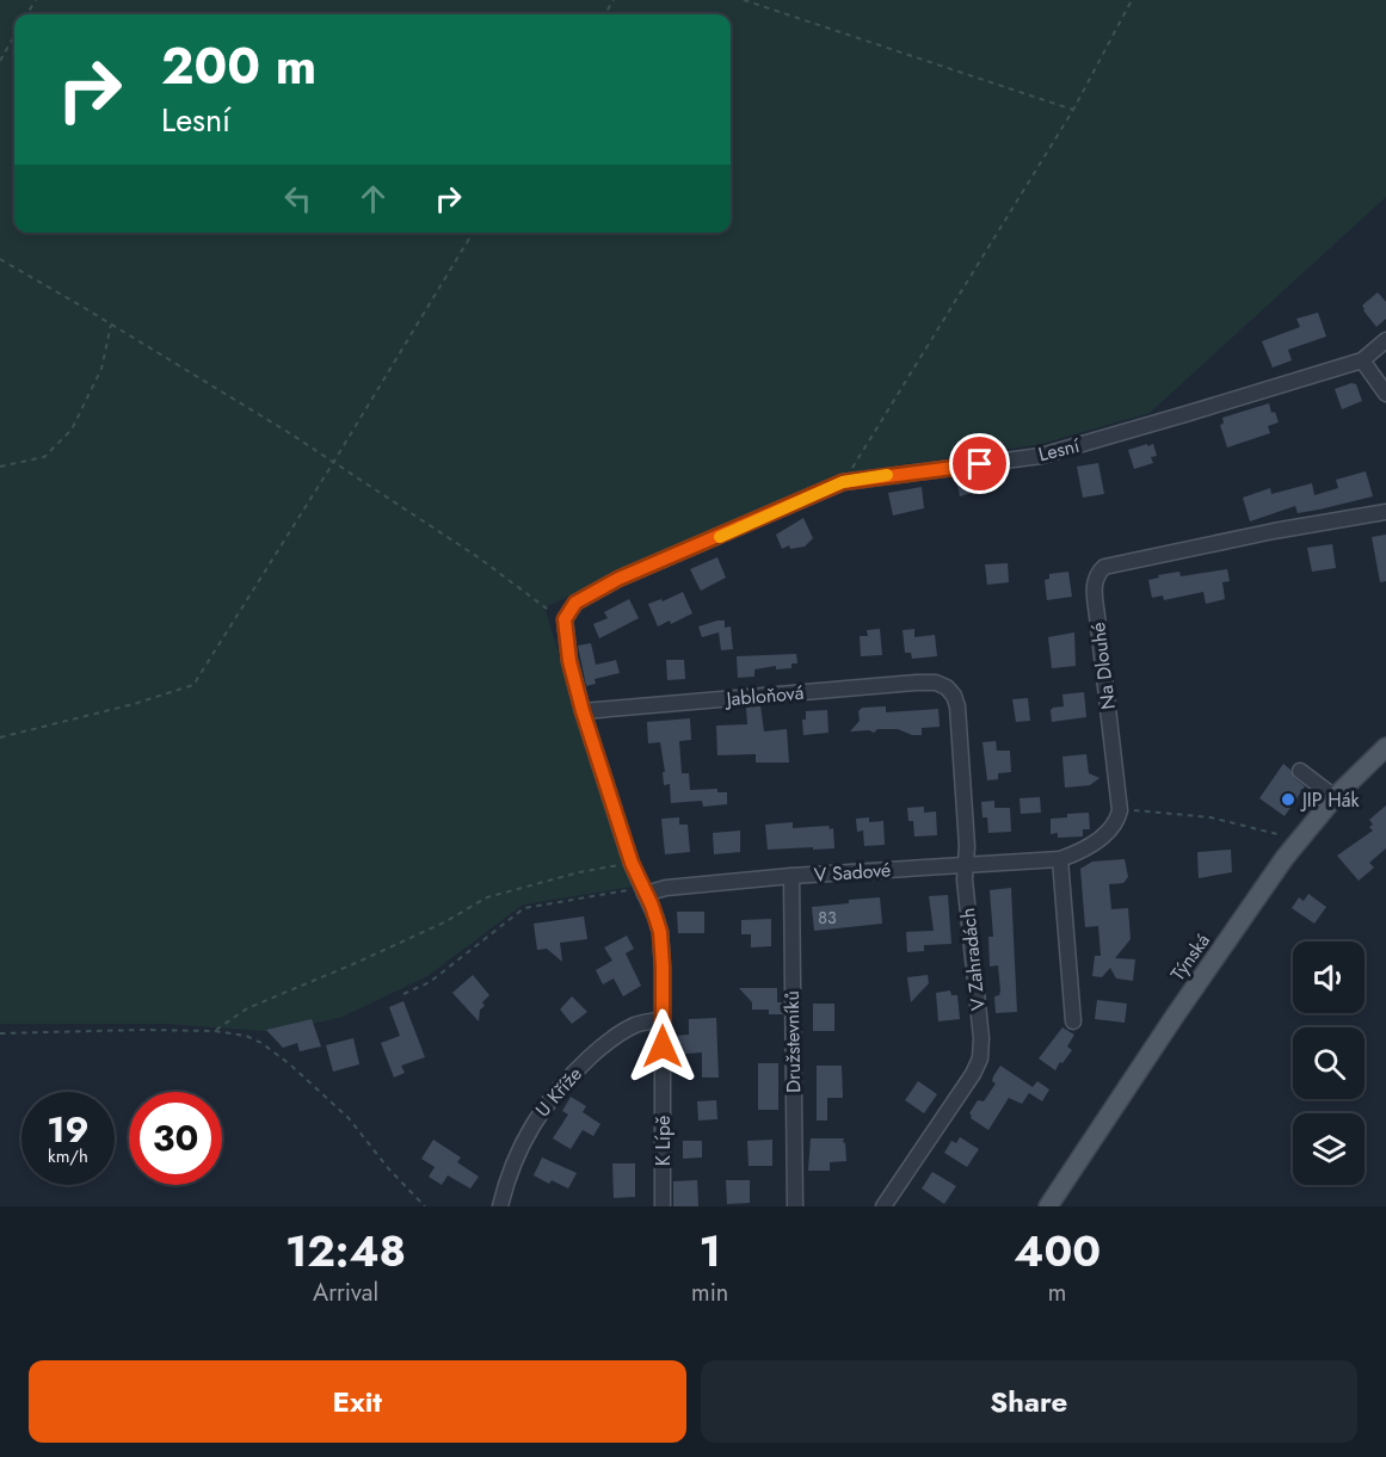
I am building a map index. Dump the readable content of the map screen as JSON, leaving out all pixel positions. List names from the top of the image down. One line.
{"streets":{"main road":["Týnská"],"street":["Lesní","Na Dlouhé","Jabloňová","V Sadové","V Zahradách","Družstevníků","U Kříže","K Lípě"]},"crossings":[["Lesní","K Lípě"],["Jabloňová","V Zahradách"],["Jabloňová","K Lípě"],["V Sadové","V Zahradách"],["V Sadové","Družstevníků"],["V Sadové","K Lípě"],["U Kříže","K Lípě"]],"places":["JIP Hák"],"house_numbers":["83"],"page":{"turn":["200 m","Lesní"],"speed":"19 km/h","limit":"30","eta":["12:48","Arrival","1","min","400","m"],"buttons":["Exit","Share"]}}
